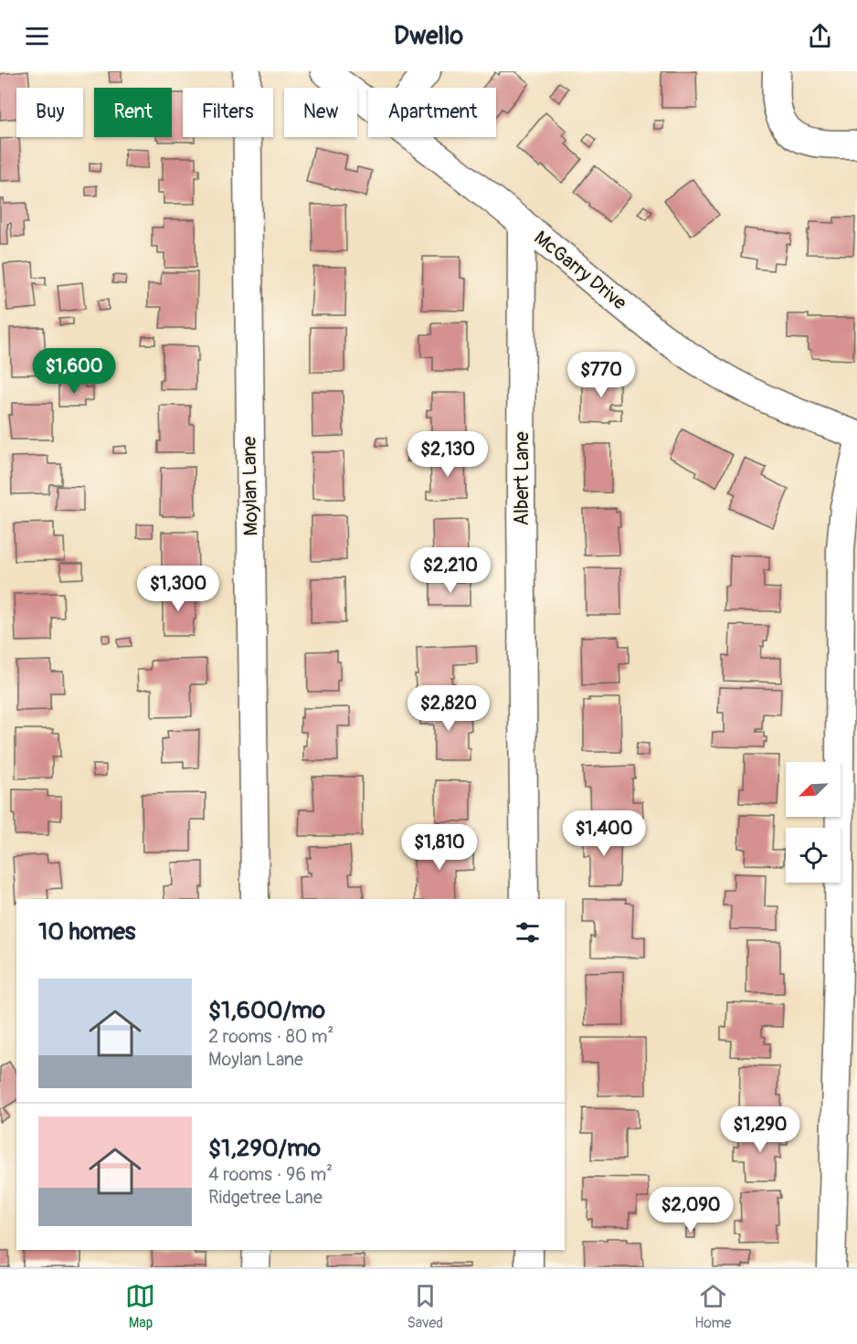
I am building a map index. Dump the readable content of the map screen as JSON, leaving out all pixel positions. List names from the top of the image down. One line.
{"streets":{"street":["McGarry Drive","Albert Lane","Moylan Lane"]},"crossings":[["McGarry Drive","Albert Lane"]],"north":"bottom left","page":{"header":"Dwello","chip":["Buy","Rent","Filters","New","Apartment"],"price":["$1,600","$770","$2,130","$2,210","$1,300","$2,820","$1,400","$1,810","$1,290","$2,090"],"heading":"10 homes","list":[{"name":"$1,600/mo","note":"2 rooms · 80 m² · Moylan Lane"},{"name":"$1,290/mo","note":"4 rooms · 96 m² · Ridgetree Lane"}],"tabs":["Map","Saved","Home"]}}
